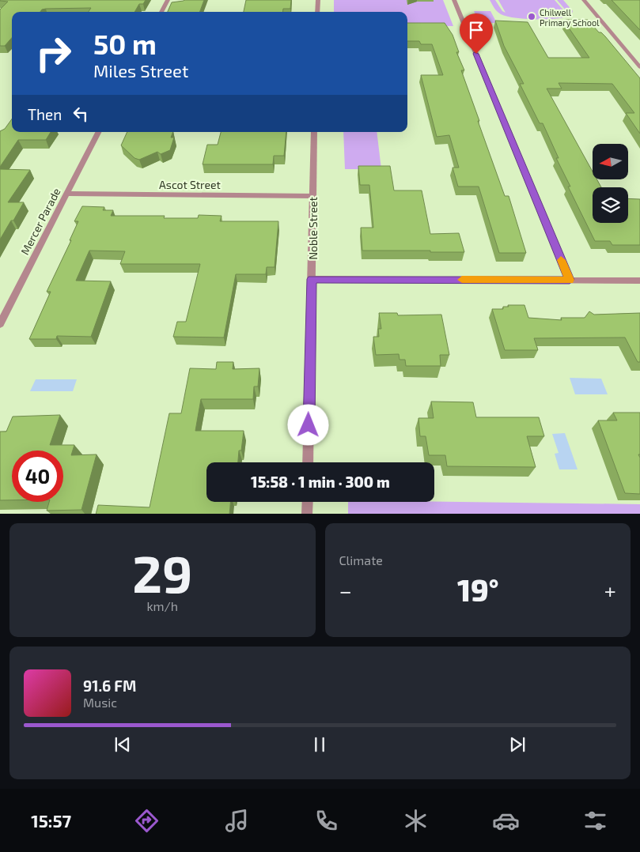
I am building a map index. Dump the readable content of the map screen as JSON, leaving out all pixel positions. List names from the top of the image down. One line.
{"streets":{"street":["Ascot Street","Mercer Parade","Noble Street"]},"crossings":[["Ascot Street","Mercer Parade"],["Ascot Street","Noble Street"]],"places":["Chilwell Primary School"],"north":"left","page":{"turn":["50 m","Miles Street"],"then":"Then","limit":"40","trip":"15:58 · 1 min · 300 m","tile":[["29","km/h"],"Climate"],"heat":["−","19°","+"],"song":["91.6 FM","Music"],"tabs":"15:57"}}
